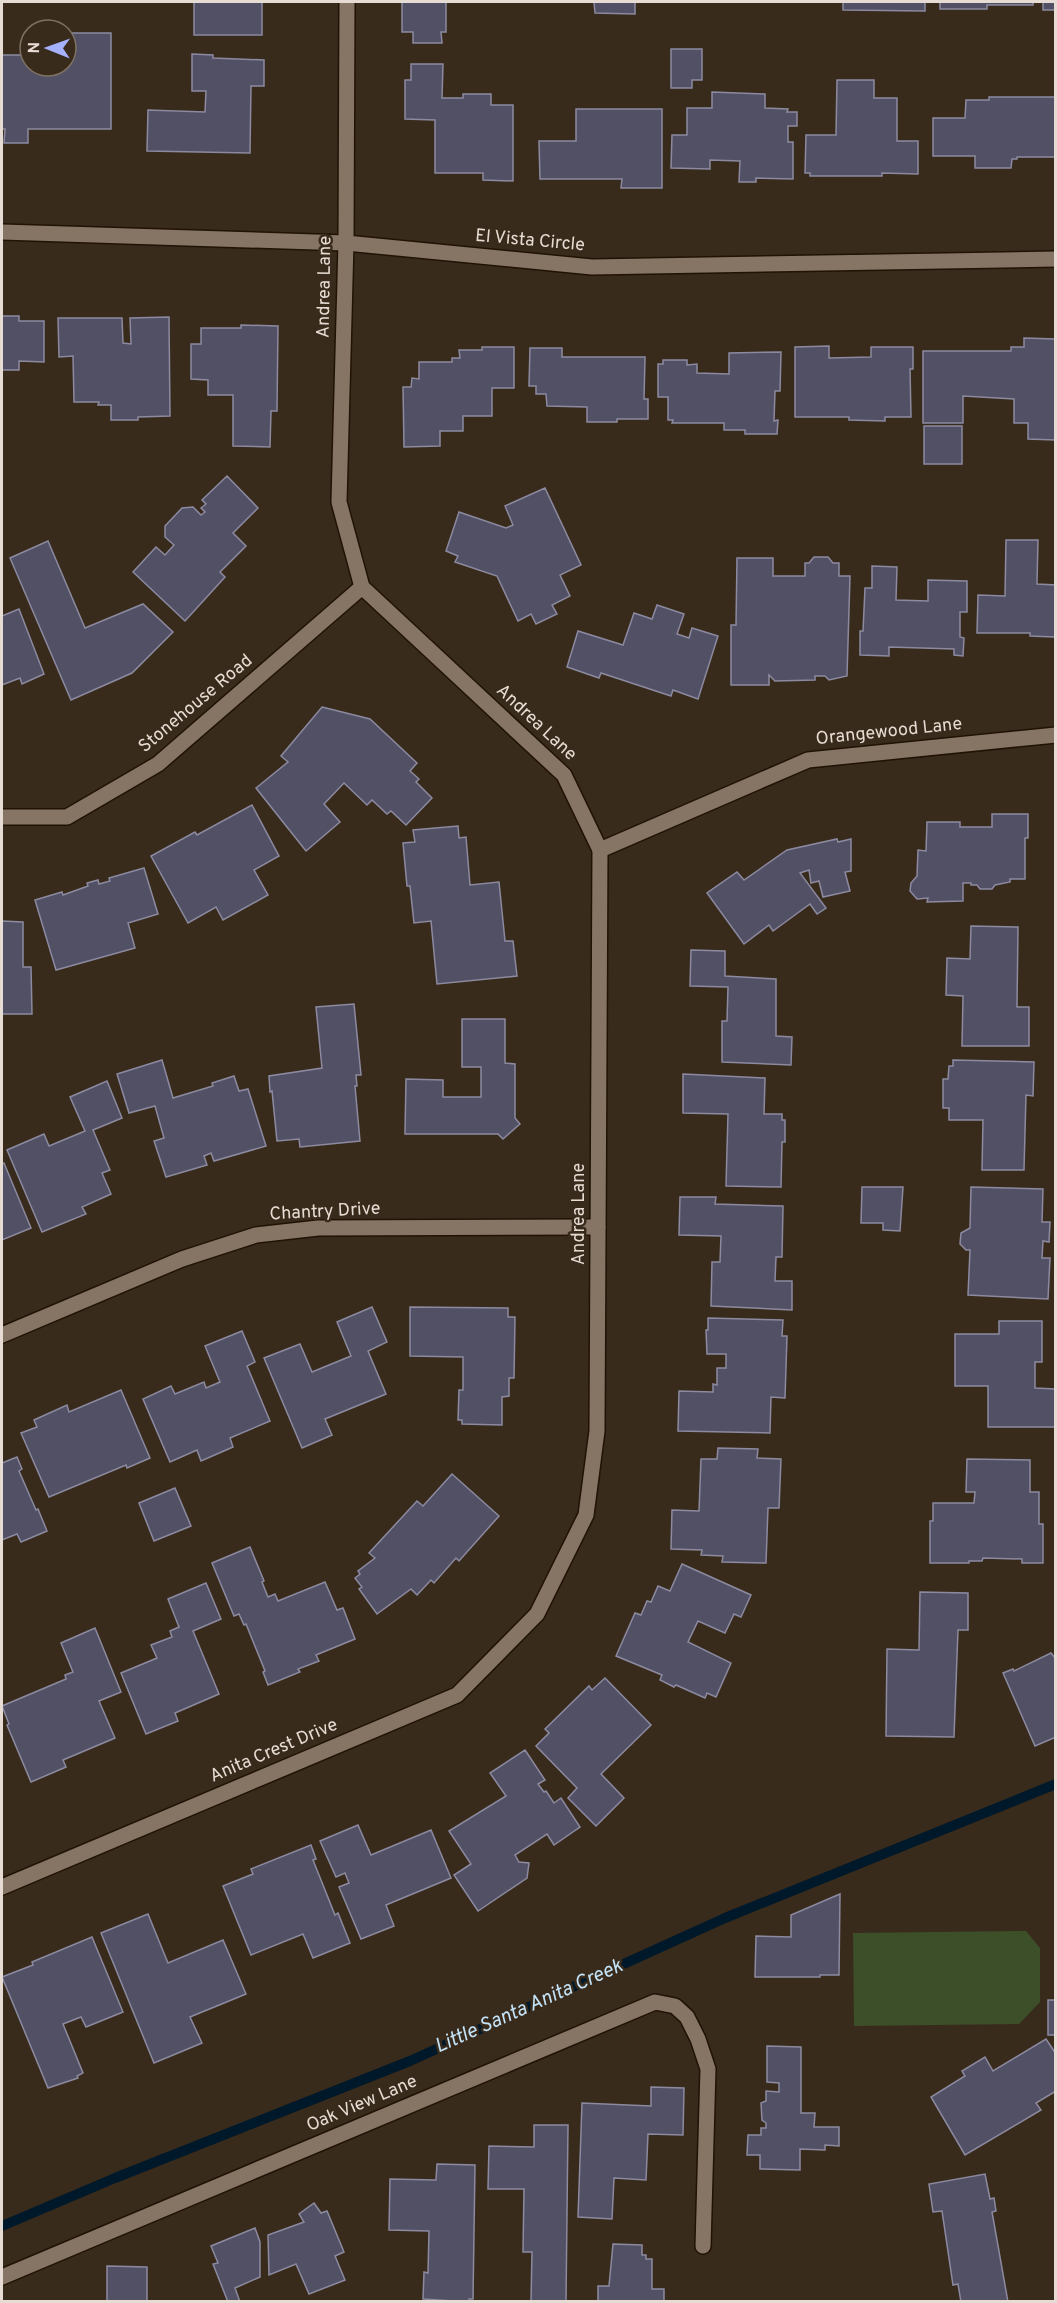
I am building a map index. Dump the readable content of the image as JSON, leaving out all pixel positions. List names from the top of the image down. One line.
{"streets":{"street":["El Vista Circle","Andrea Lane","Stonehouse Road","Orangewood Lane","Chantry Drive","Anita Crest Drive","Oak View Lane"]},"crossings":[["El Vista Circle","Andrea Lane"],["Andrea Lane","Stonehouse Road"],["Andrea Lane","Orangewood Lane"],["Andrea Lane","Chantry Drive"],["Andrea Lane","Anita Crest Drive"]],"water":["Little Santa Anita Creek"],"north":"left"}
